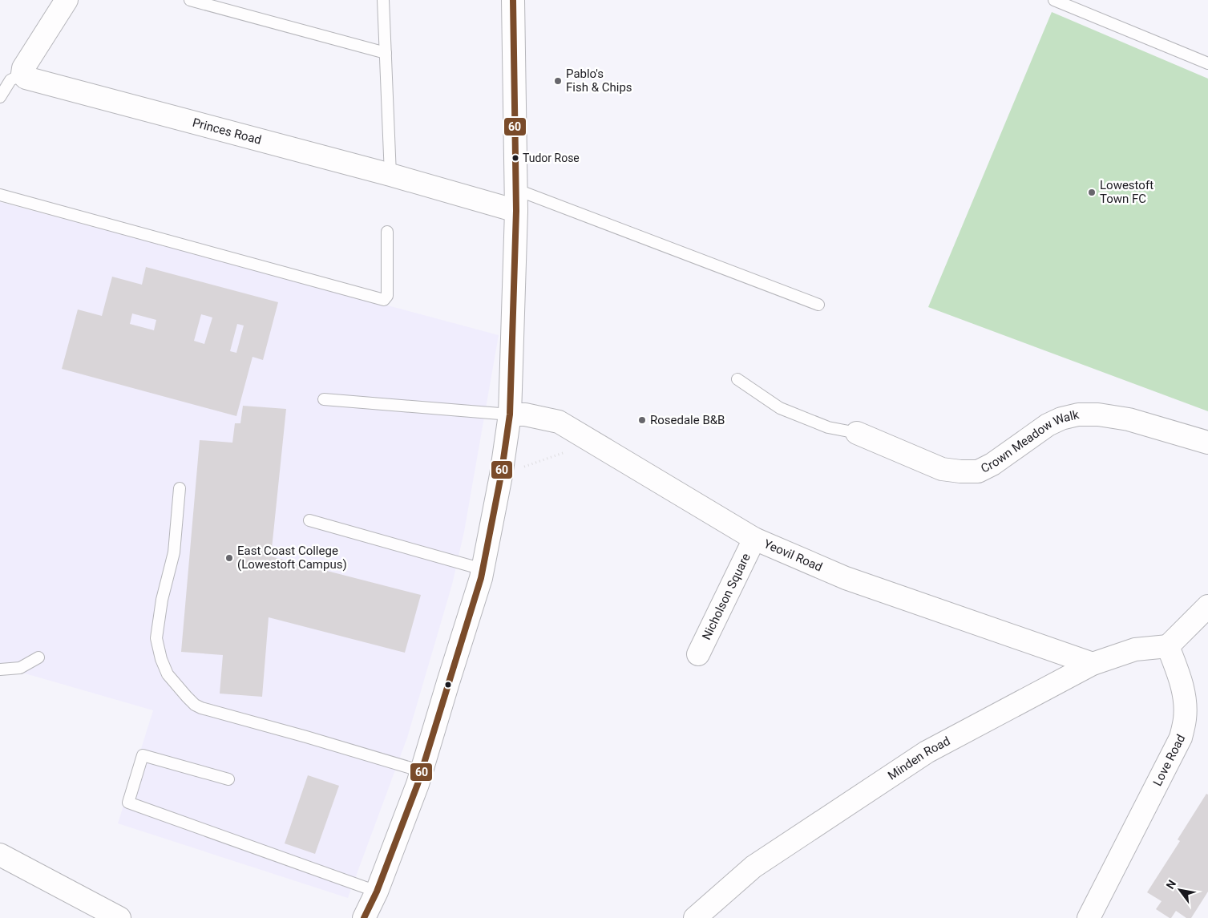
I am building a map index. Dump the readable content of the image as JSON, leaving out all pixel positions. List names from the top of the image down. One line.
{"streets":{"street":["Princes Road","Crown Meadow Walk","Yeovil Road","Nicholson Square","Minden Road","Love Road"]},"crossings":[["Yeovil Road","Nicholson Square"],["Yeovil Road","Minden Road"],["Minden Road","Love Road"]],"places":["Pablo's Fish & Chips","Tudor Rose","Lowestoft Town FC","Rosedale B&B","East Coast College (Lowestoft Campus)"],"lines":["transit line 60"],"north":"top left"}
